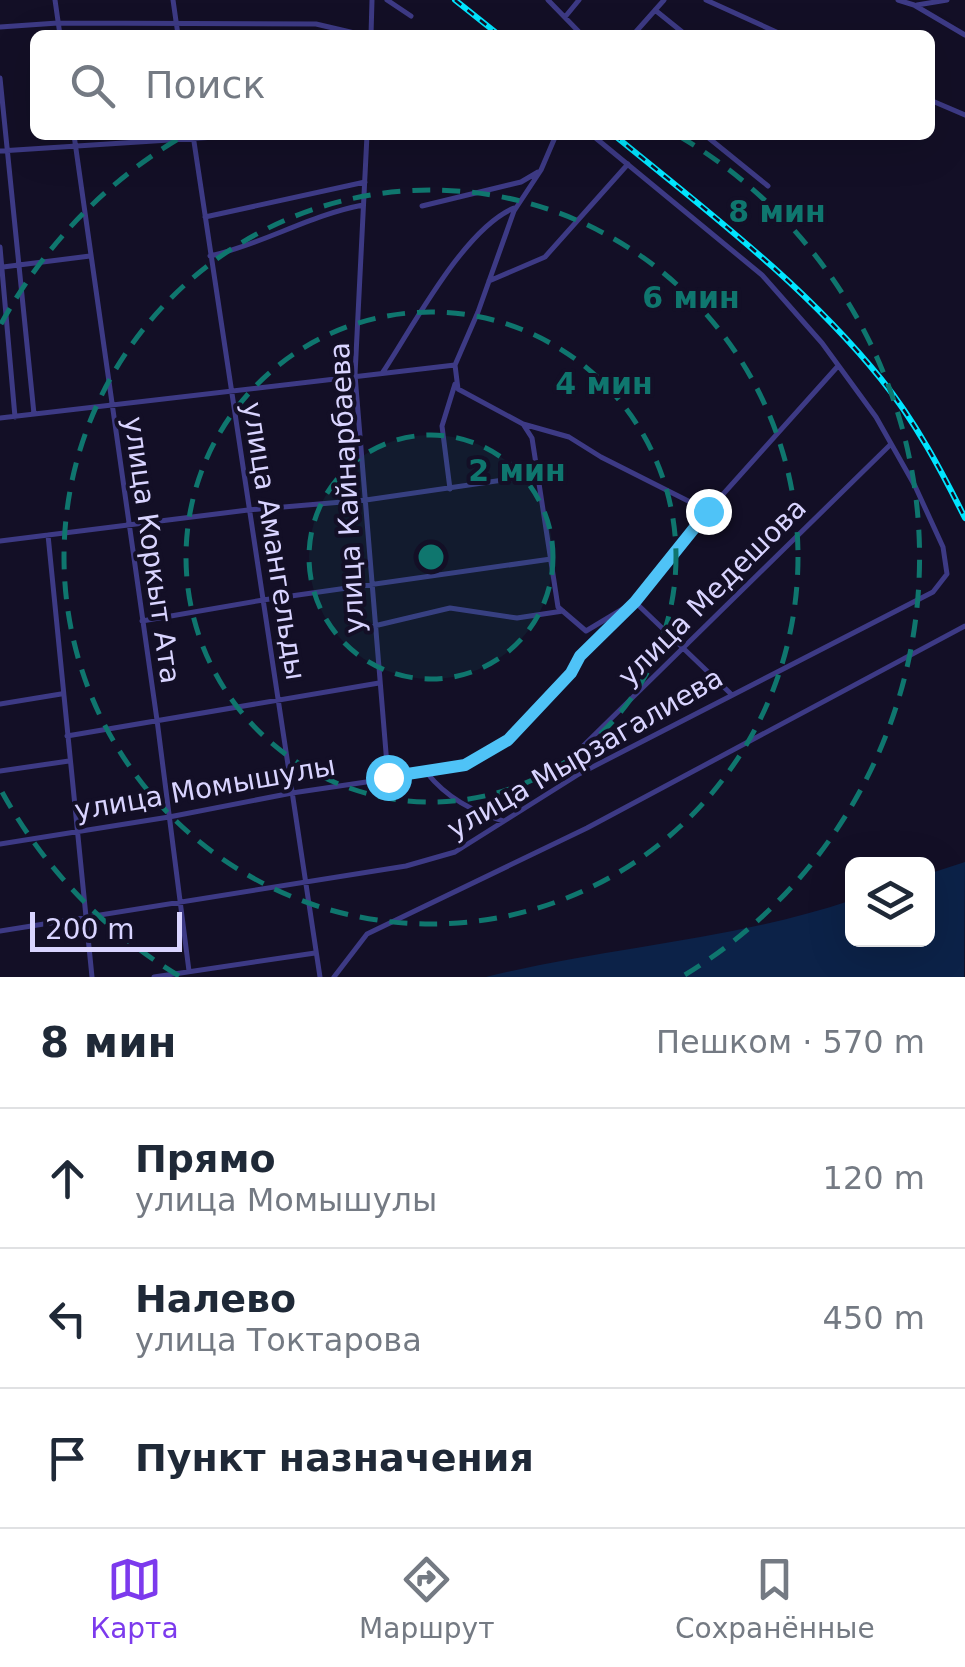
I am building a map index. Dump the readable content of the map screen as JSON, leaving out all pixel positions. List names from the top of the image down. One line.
{"streets":{"street":["улица Кайнарбаева","улица Амангельды","улица Коркыт Ата","улица Медешова","улица Мырзагалиева","улица Момышулы"]},"crossings":[["улица Кайнарбаева","улица Момышулы"],["улица Амангельды","улица Мырзагалиева"],["улица Амангельды","улица Момышулы"],["улица Коркыт Ата","улица Мырзагалиева"],["улица Коркыт Ата","улица Момышулы"],["улица Медешова","улица Мырзагалиева"]],"scale_bar":"200 m","page":{"search":"Поиск","scale":"200 m","heading":["8 мин","Пешком · 570 m"],"list":[["Прямо","улица Момышулы","120 m"],["Налево","улица Токтарова","450 m"],"Пункт назначения"],"nav":["Карта","Маршрут","Сохранённые"]},"rings":["8 мин","6 мин","4 мин","2 мин"]}
